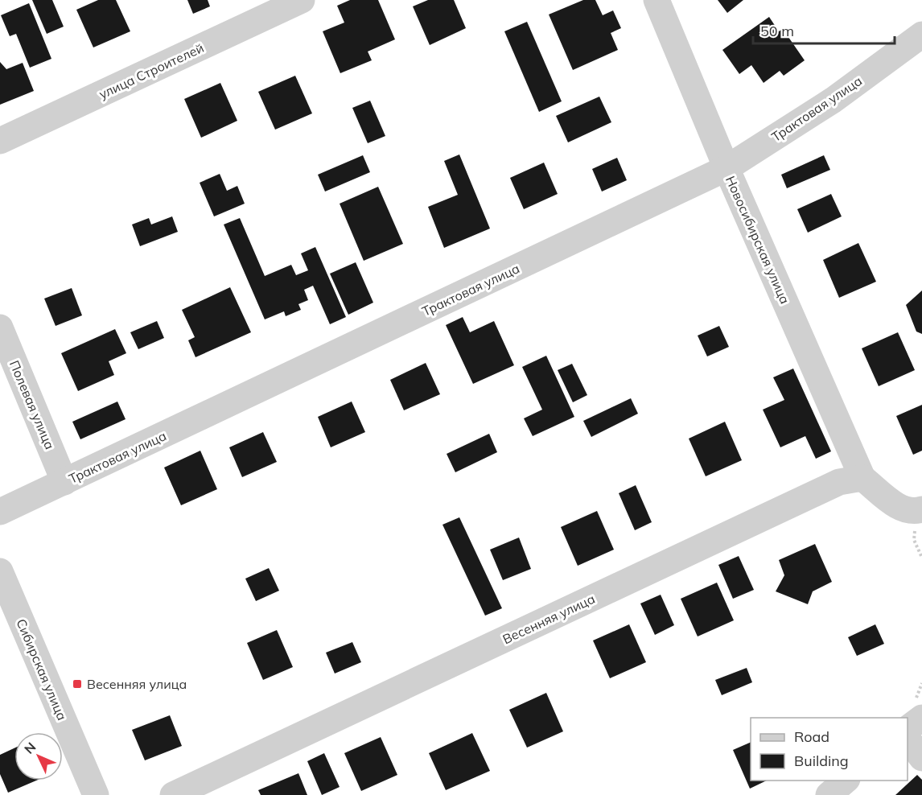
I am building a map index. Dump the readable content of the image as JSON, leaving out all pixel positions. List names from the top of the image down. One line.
{"streets":{"street":["улица Строителей","Трактовая улица","Новосибирская улица","Полевая улица","Весенняя улица","Сибирская улица"]},"crossings":[["Трактовая улица","Новосибирская улица"],["Трактовая улица","Полевая улица"],["Новосибирская улица","Весенняя улица"]],"places":{"transit":["Весенняя улица"]},"legend":["Road","Building"],"scale_bar":"50 m","north":"top left"}
